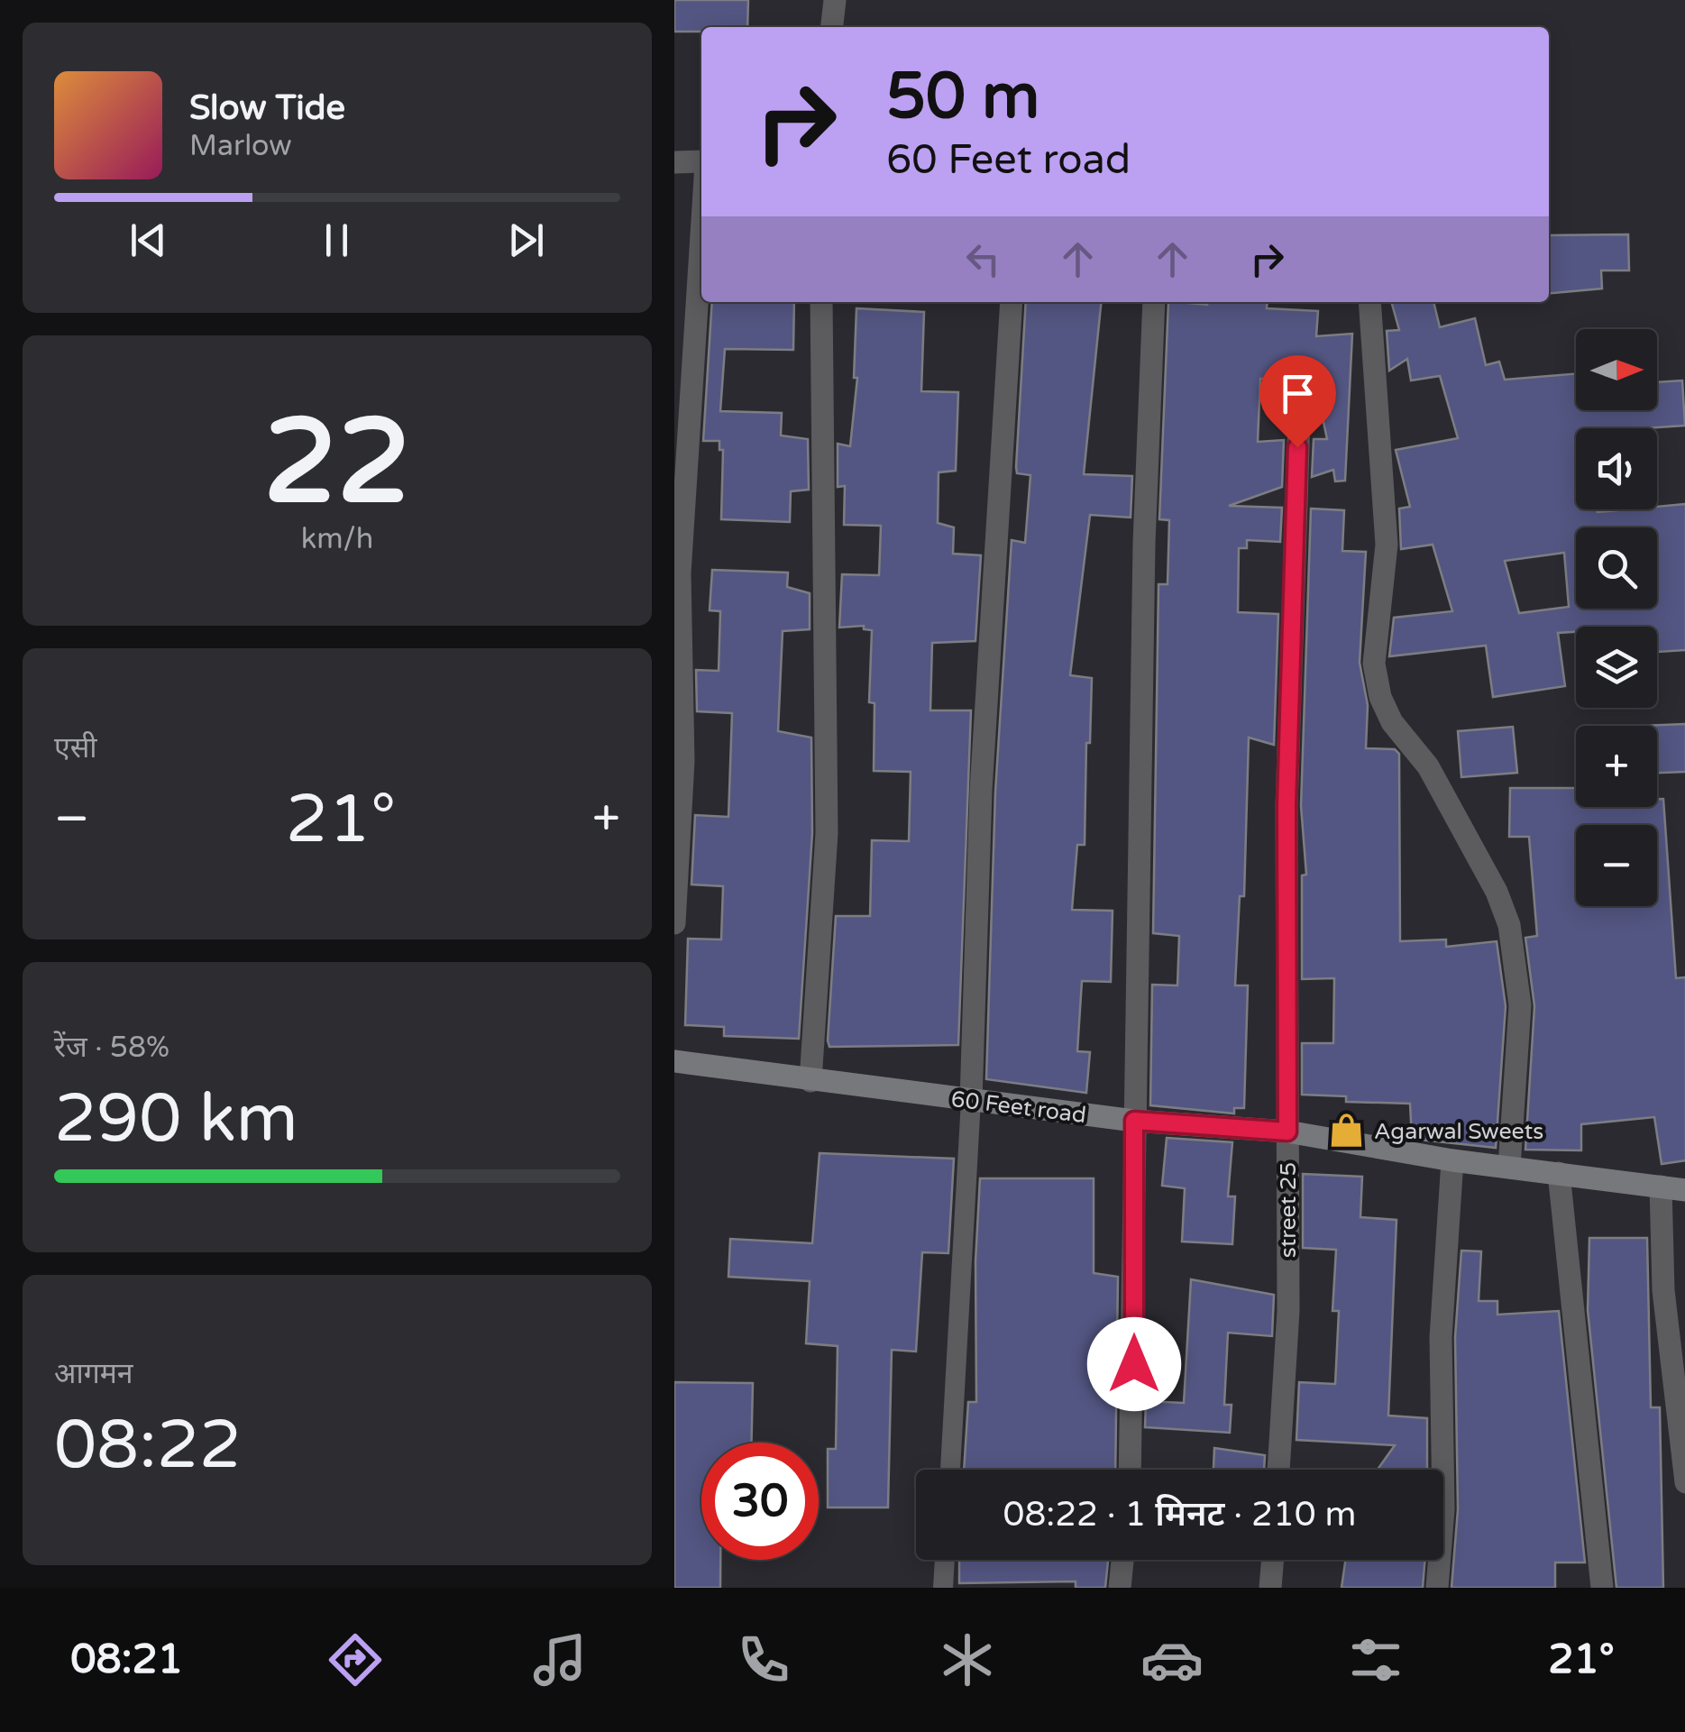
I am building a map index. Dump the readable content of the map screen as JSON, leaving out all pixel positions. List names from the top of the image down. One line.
{"streets":{"street":["60 Feet road","street 25"]},"crossings":[["60 Feet road","street 25"]],"places":{"shop":["Agarwal Sweets"]},"north":"right","page":{"turn":["50 m","60 Feet road"],"song":["Slow Tide","Marlow"],"map_buttons":["+","−"],"tile":[["22","km/h"],"एसी",["रेंज · 58%","290 km"],["आगमन","08:22"]],"heat":["−","21°","+"],"limit":"30","trip":"08:22 · 1 मिनट · 210 m","tabs":["08:21","21°"]}}
